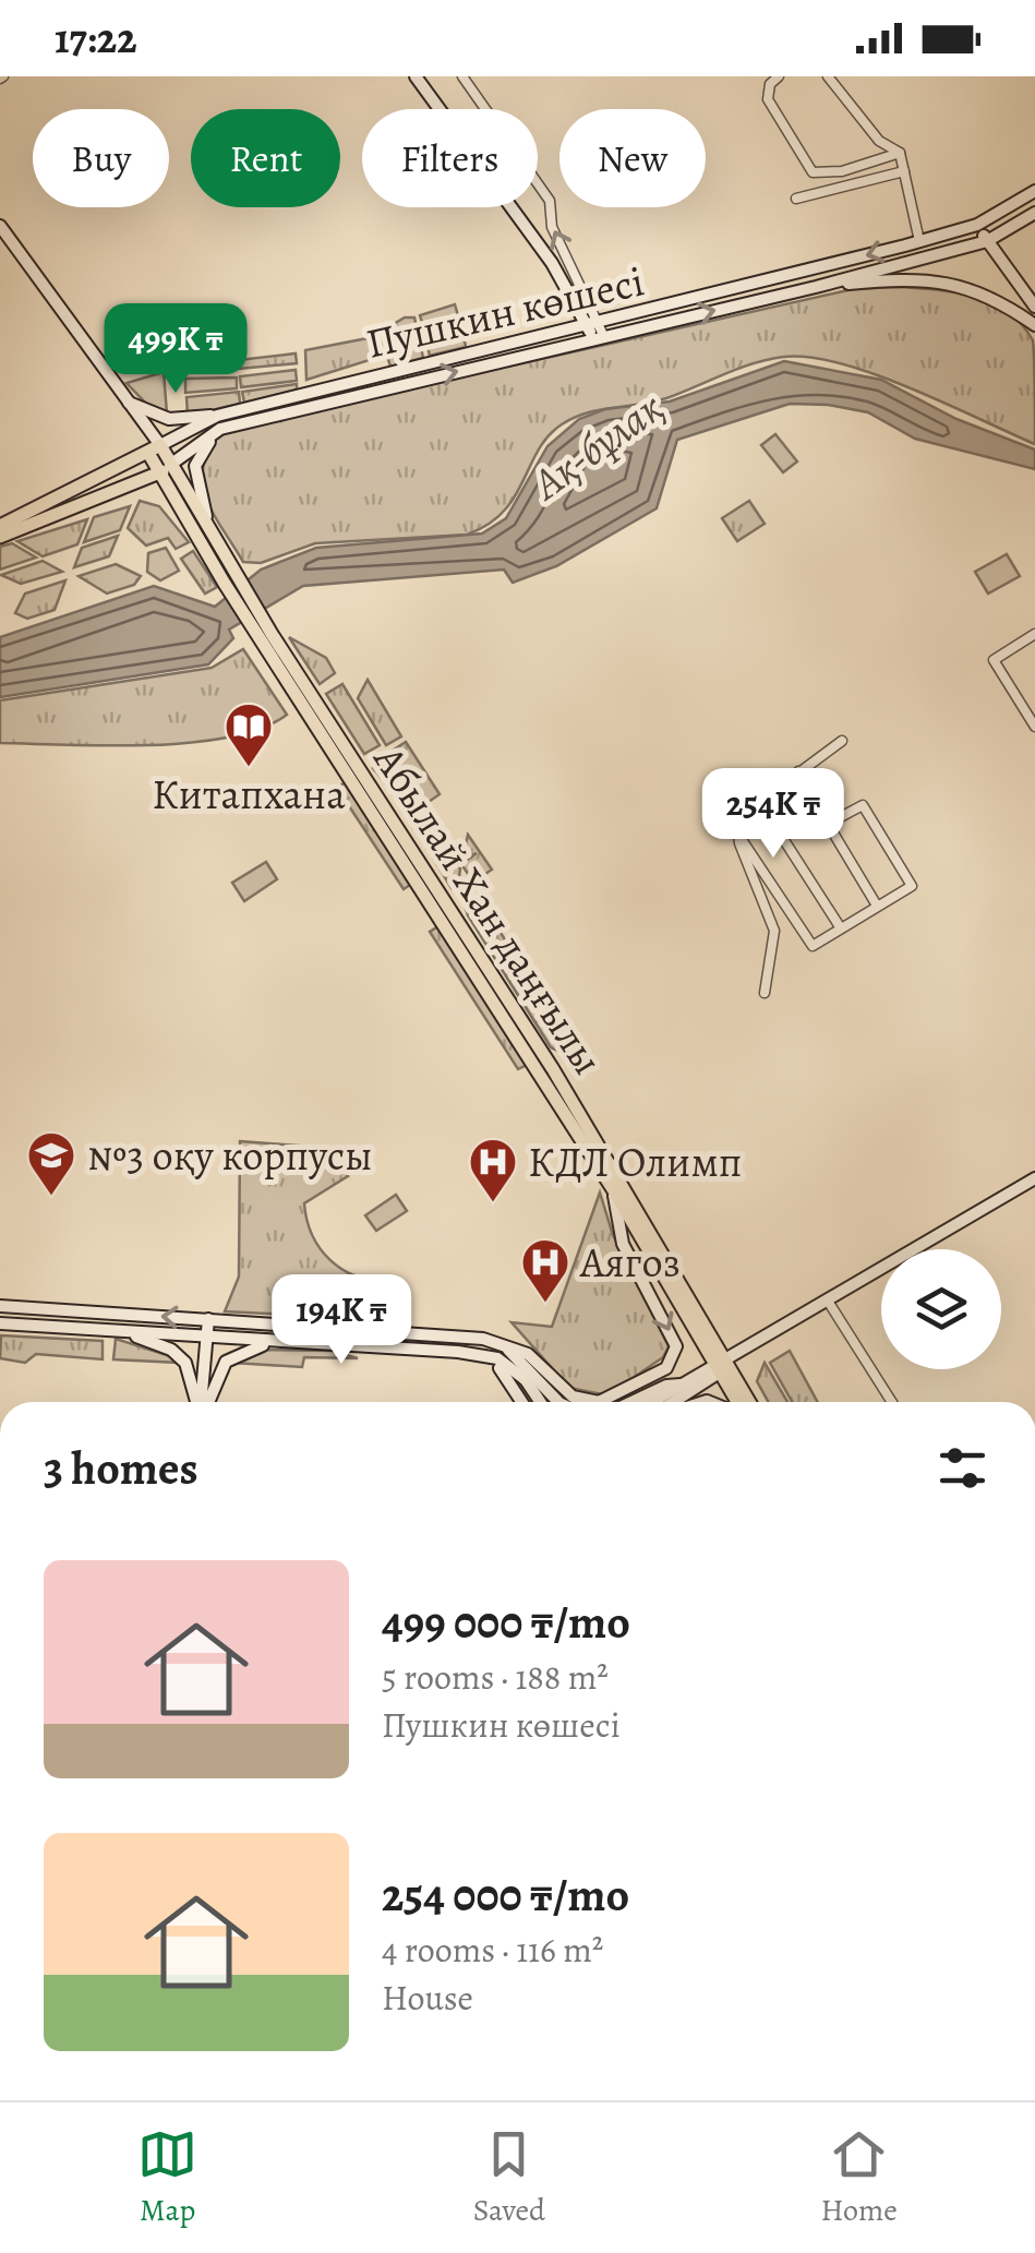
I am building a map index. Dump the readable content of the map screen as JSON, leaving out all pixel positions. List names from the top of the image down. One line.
{"streets":{"main road":["Пушкин көшесі","Абылай Хан даңғылы"]},"crossings":[["Пушкин көшесі","Абылай Хан даңғылы"]],"water":["Ақ-бұлақ"],"places":{"library":["Китапхана"],"school or university":["№3 оқу корпусы"],"hospital":["КДЛ Олимп","Аягоз"]},"page":{"status":"17:22","chip":["Buy","Rent","Filters","New"],"price":["499K ₸","254K ₸","194K ₸"],"heading":"3 homes","list":[{"name":"499 000 ₸/mo","note":"5 rooms · 188 m² · Пушкин көшесі"},{"name":"254 000 ₸/mo","note":"4 rooms · 116 m² · House"}],"tabs":["Map","Saved","Home"]}}
